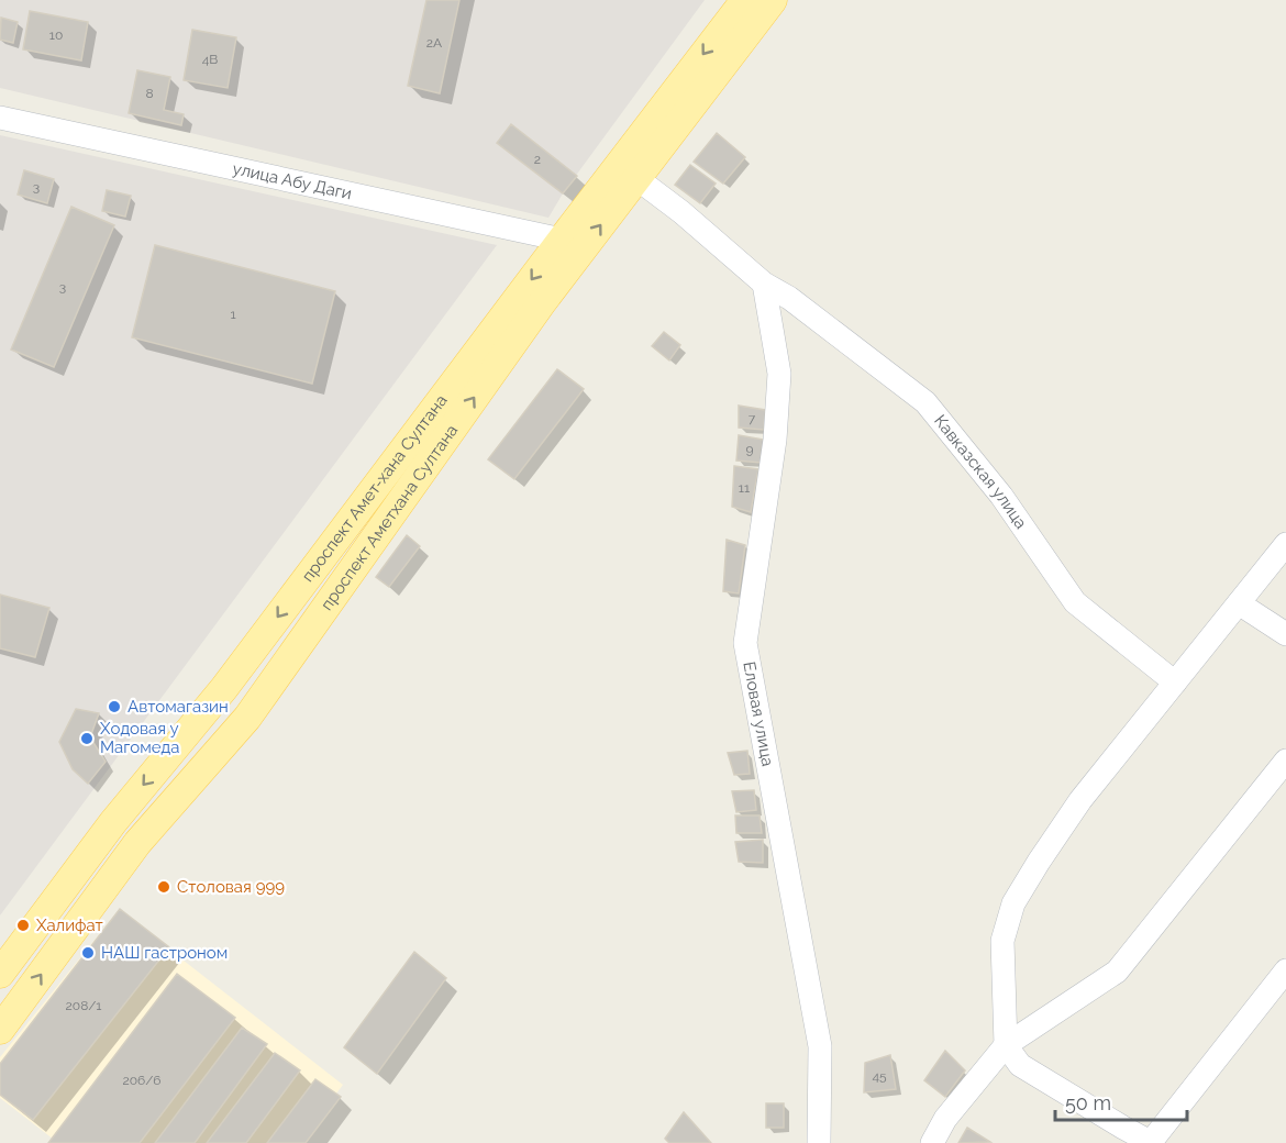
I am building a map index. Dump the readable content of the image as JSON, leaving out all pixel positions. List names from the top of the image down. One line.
{"streets":{"main road":["проспект Амет-хана Султана","проспект Аметхана Султана"],"street":["улица Абу Даги","Кавказская улица","Еловая улица"]},"crossings":[["улица Абу Даги","проспект Амет-хана Султана"],["улица Абу Даги","проспект Аметхана Султана"],["Кавказская улица","проспект Амет-хана Султана"],["Кавказская улица","Еловая улица"],["проспект Амет-хана Султана","проспект Аметхана Султана"]],"one_way":["проспект Амет-хана Султана","проспект Аметхана Султана"],"places":["Автомагазин","Ходовая у Магомеда","Столовая 999","Халифат","НАШ гастроном"],"house_numbers":["10","2А","4В","8","2","3","3","1","7","9","11","208/1","45","206/6"],"scale_bar":"50 m"}
